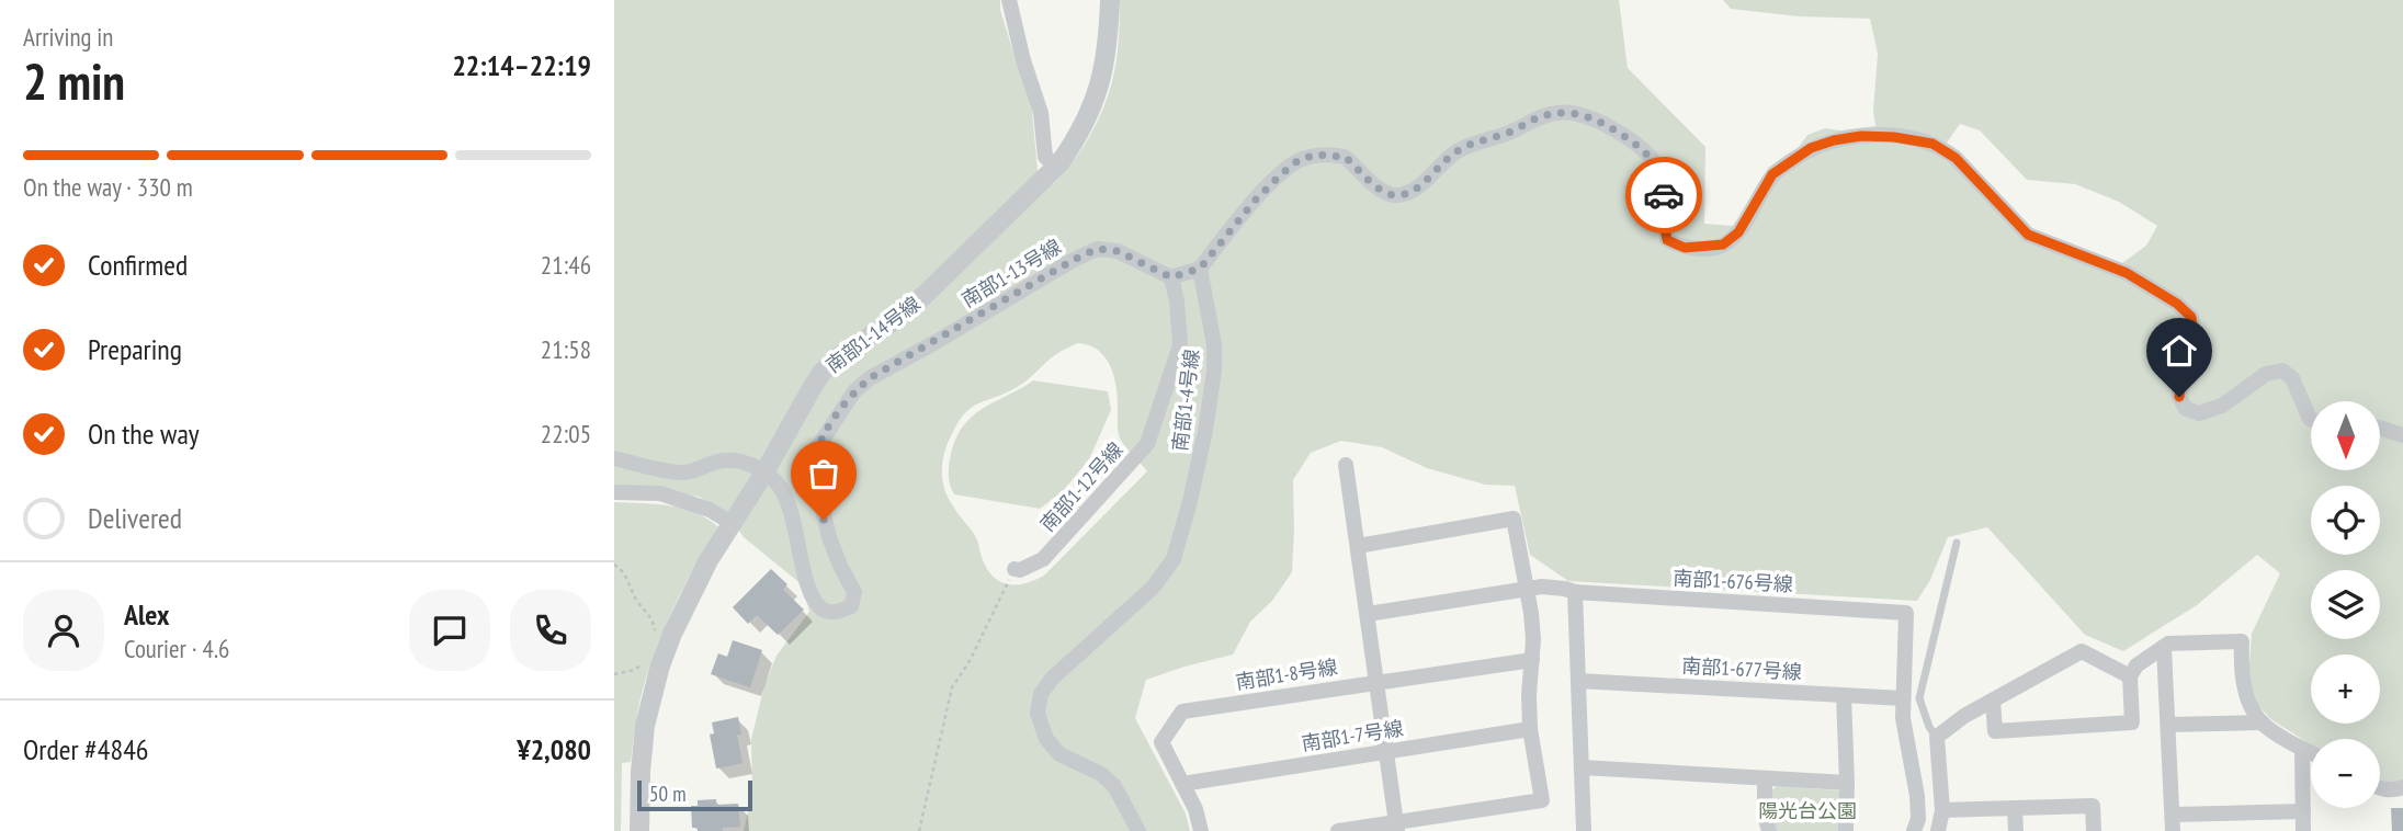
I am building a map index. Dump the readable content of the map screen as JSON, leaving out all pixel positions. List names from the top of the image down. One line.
{"streets":{"street":["南部1-13号線","南部1-14号線","南部1-4号線","南部1-12号線","南部1-676号線","南部1-677号線","南部1-8号線","南部1-7号線"]},"crossings":[["南部1-13号線","南部1-14号線"],["南部1-13号線","南部1-12号線"],["南部1-676号線","南部1-677号線"],["南部1-8号線","南部1-7号線"]],"parks":["陽光台公園"],"scale_bar":"50 m","north":"bottom","page":{"heading":["2 min","Arriving in","22:14–22:19"],"panel":["Alex","Courier · 4.6","Order #4846","¥2,080"],"bar":"On the way · 330 m","list":[["Confirmed","21:46"],["Preparing","21:58"],["On the way","22:05"],"Delivered"],"map_buttons":["+","−"],"scale":"50 m"}}
